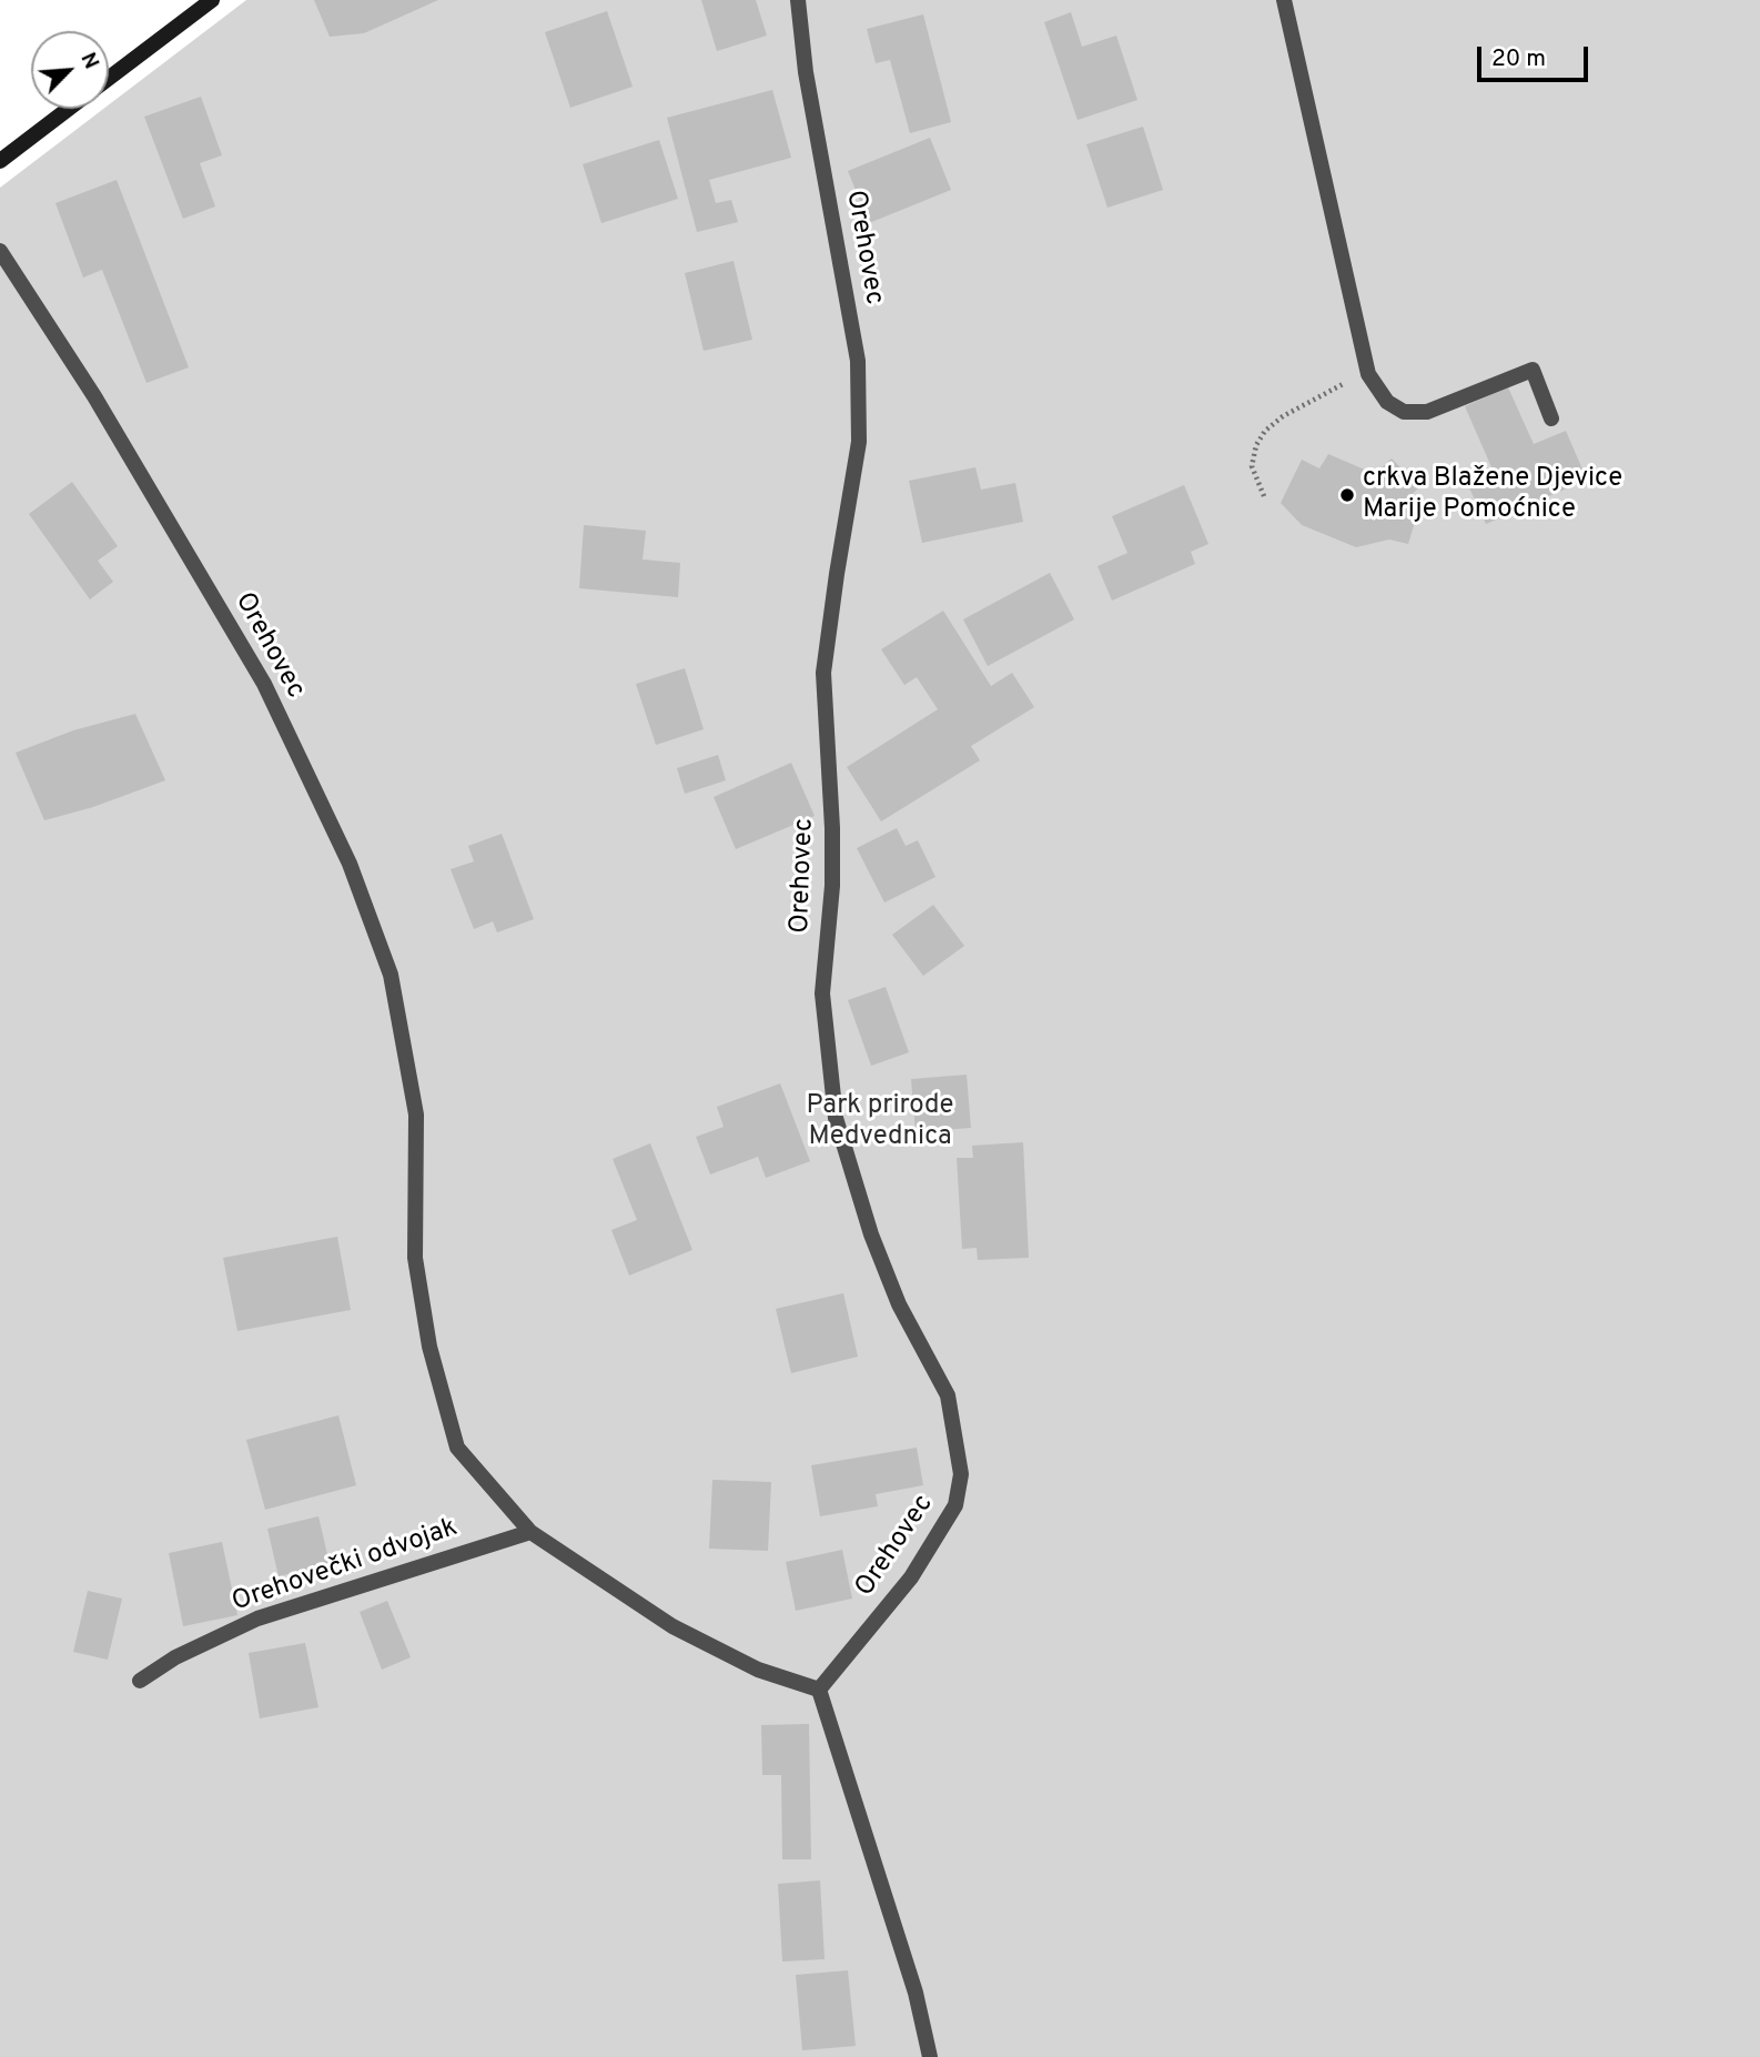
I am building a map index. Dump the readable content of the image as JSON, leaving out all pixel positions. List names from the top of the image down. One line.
{"streets":{"street":["Orehovec","Orehovečki odvojak"]},"crossings":[["Orehovec","Orehovečki odvojak"]],"parks":["Park prirode Medvednica"],"places":["crkva Blažene Djevice Marije Pomoćnice"],"scale_bar":"20 m","north":"top right"}
